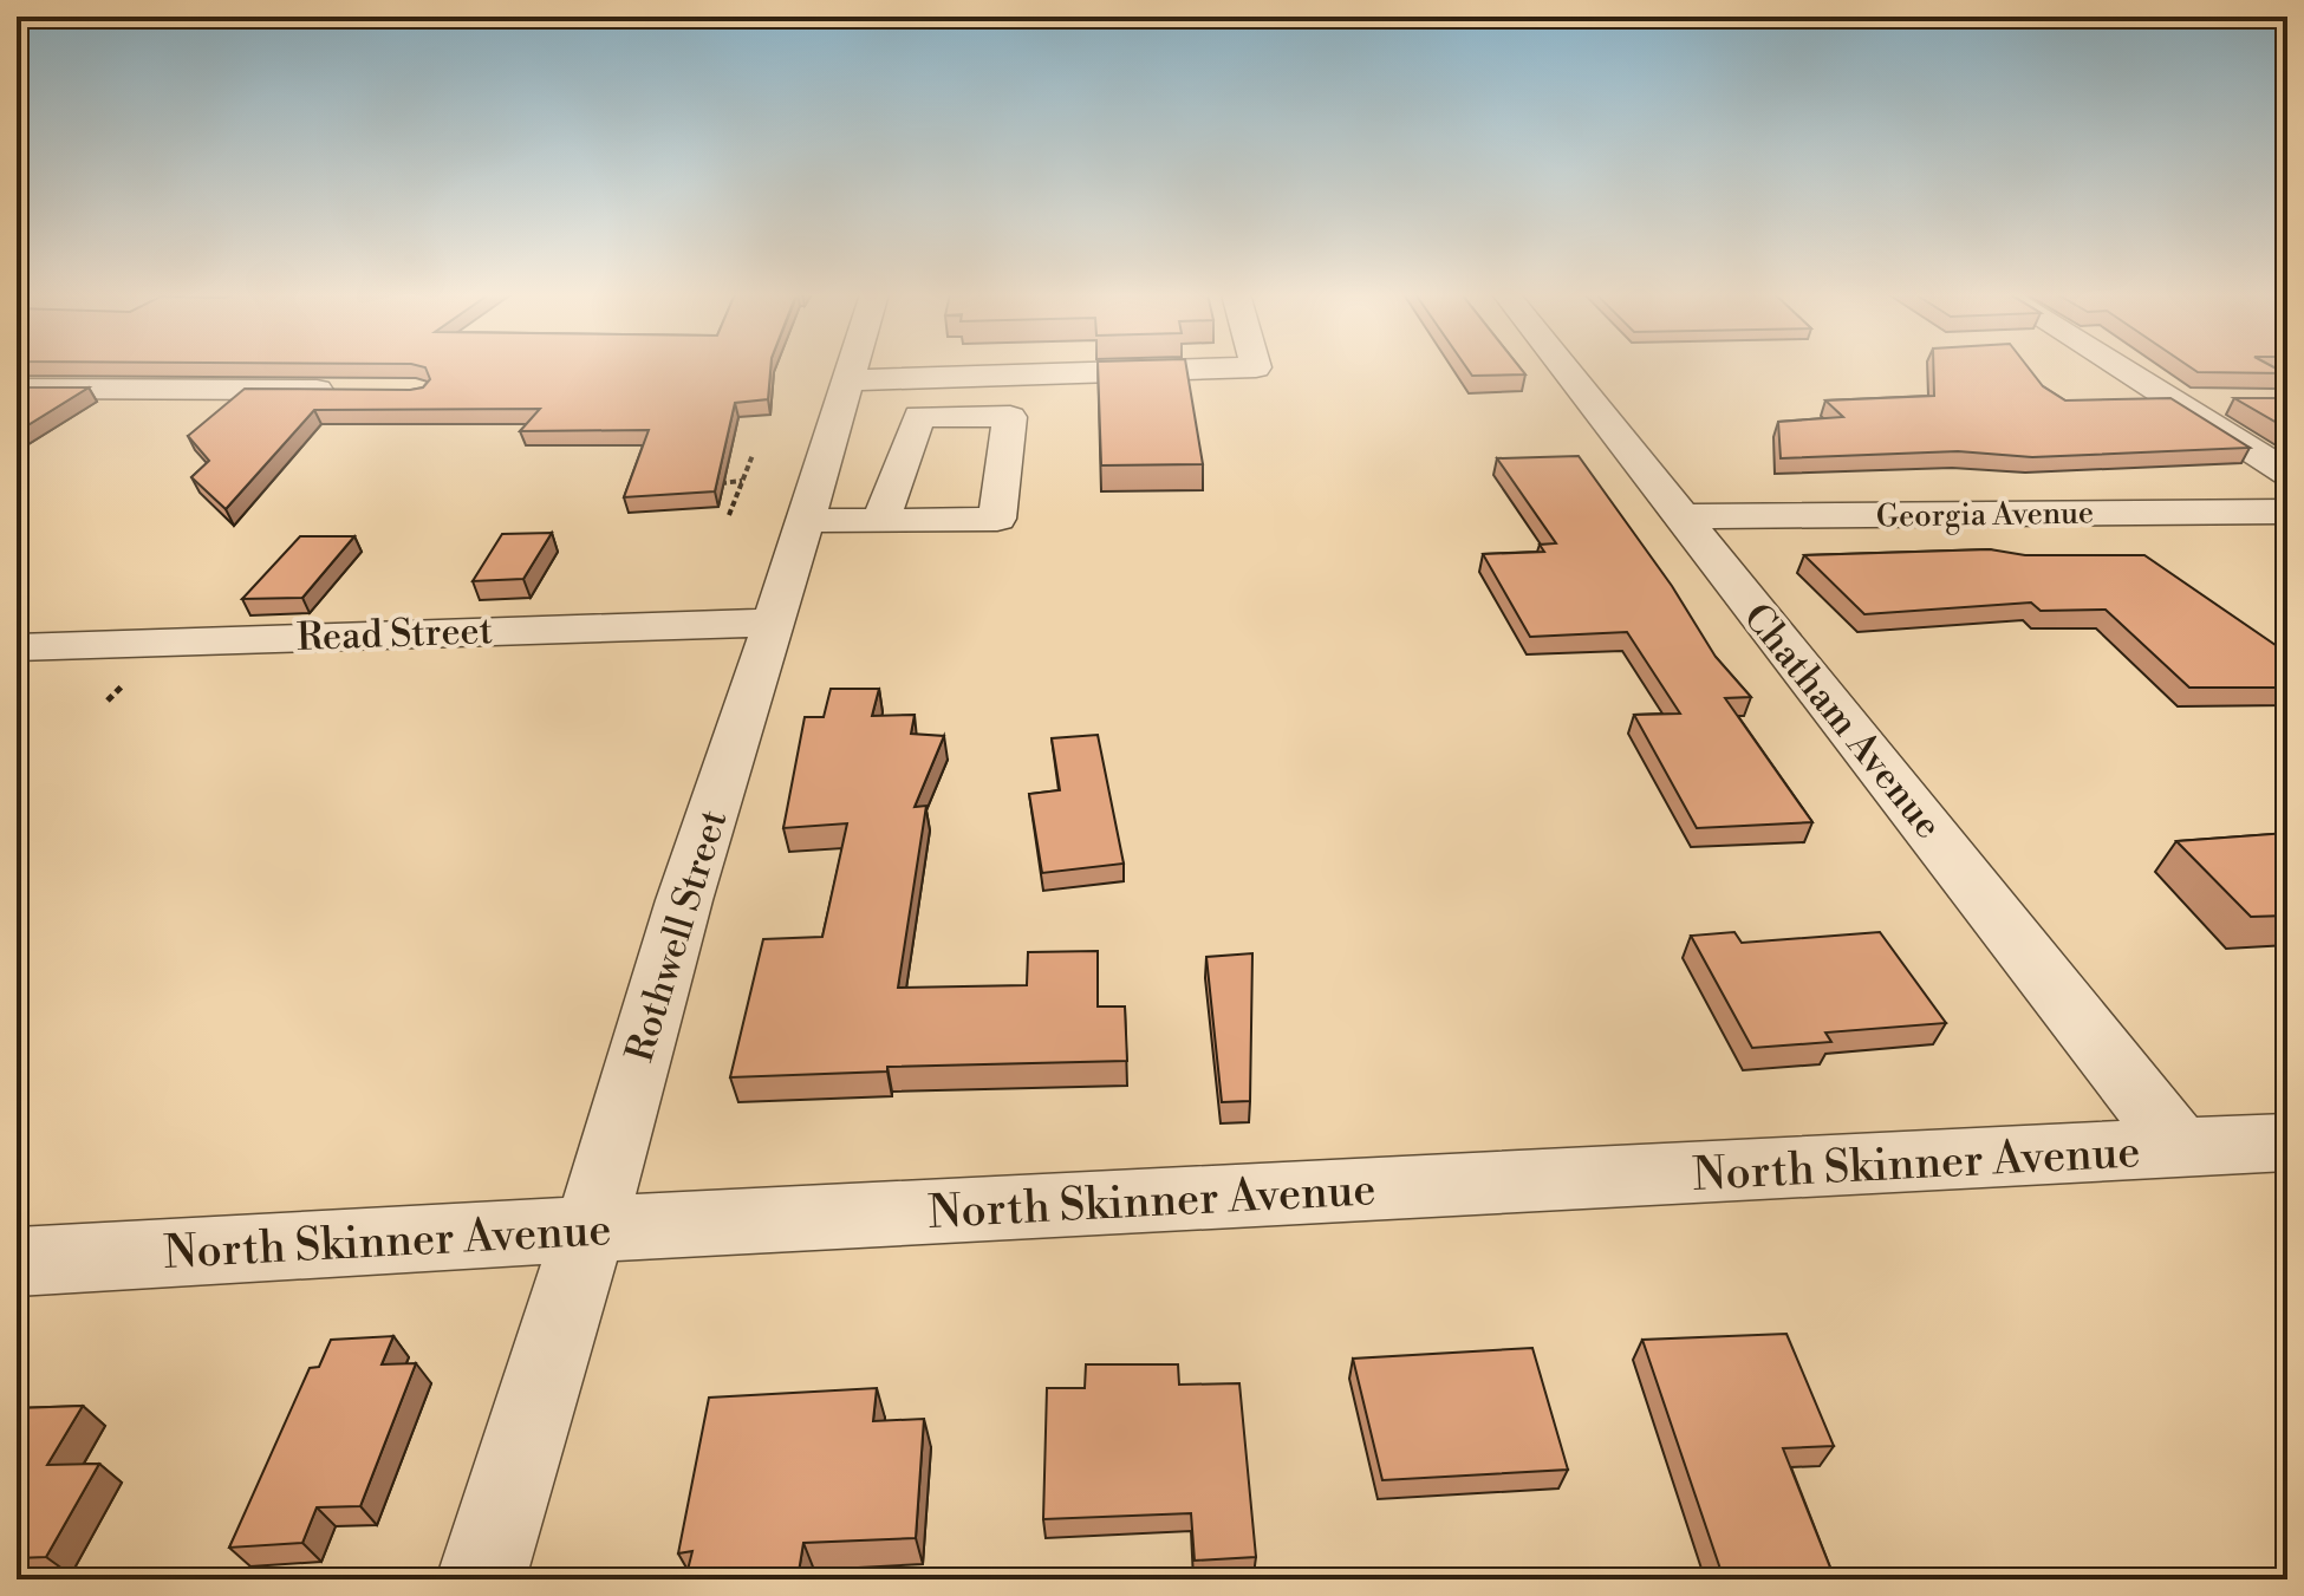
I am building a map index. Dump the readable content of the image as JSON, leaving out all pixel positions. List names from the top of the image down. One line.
{"streets":{"street":["Georgia Avenue","Read Street","Chatham Avenue","Rothwell Street","North Skinner Avenue"]},"crossings":[["Georgia Avenue","Chatham Avenue"],["Read Street","Rothwell Street"],["Chatham Avenue","North Skinner Avenue"],["Rothwell Street","North Skinner Avenue"]]}
